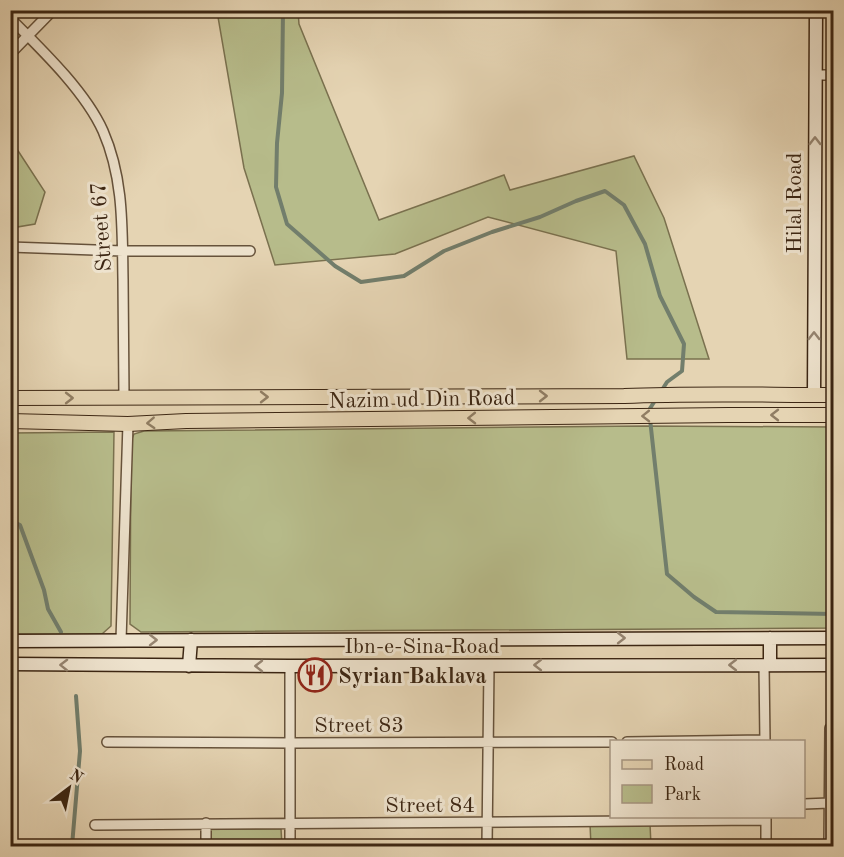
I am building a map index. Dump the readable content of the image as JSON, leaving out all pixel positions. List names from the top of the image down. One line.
{"streets":{"main road":["Hilal Road","Nazim ud Din Road","Ibn-e-Sina Road"],"street":["Street 67","Street 83","Street 84"]},"crossings":[["Hilal Road","Nazim ud Din Road"],["Street 67","Nazim ud Din Road"]],"one_way":["Hilal Road"],"places":{"restaurant":["Syrian Baklava"]},"legend":["Road","Park"],"north":"top right"}
